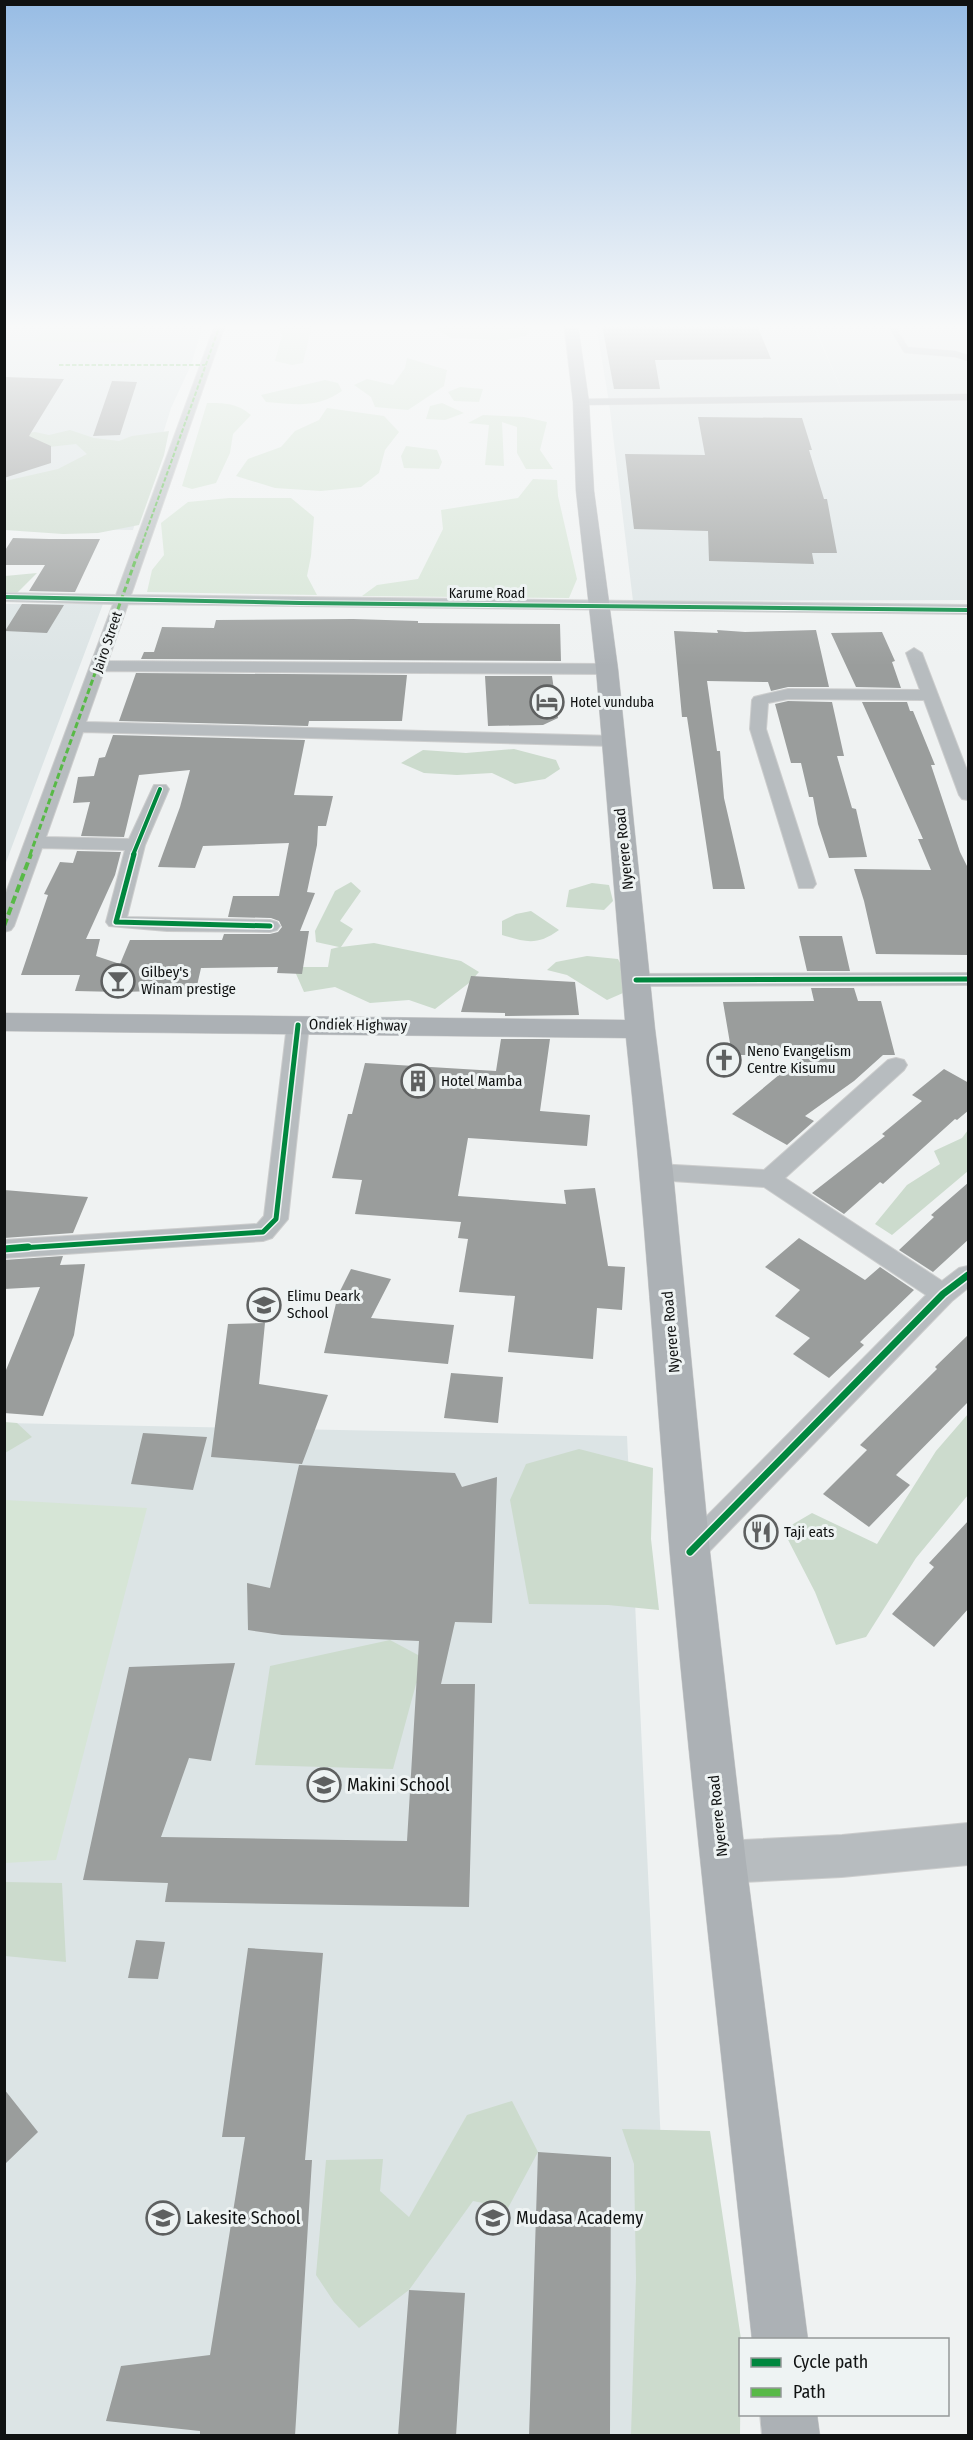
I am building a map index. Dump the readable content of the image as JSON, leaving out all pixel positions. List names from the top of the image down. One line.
{"streets":{"main road":["Nyerere Road","Ondiek Highway"],"street":["Karume Road","Jairo Street"]},"crossings":[["Karume Road","Jairo Street"],["Karume Road","Nyerere Road"],["Nyerere Road","Ondiek Highway"]],"places":{"hotel":["Hotel vunduba"],"bar":["Gilbey's Winam prestige"],"church":["Neno Evangelism Centre Kisumu"],"building":["Hotel Mamba"],"school or university":["Elimu Deark School","Makini School","Lakesite School","Mudasa Academy"],"restaurant":["Taji eats"]},"legend":["Cycle path","Path"]}
